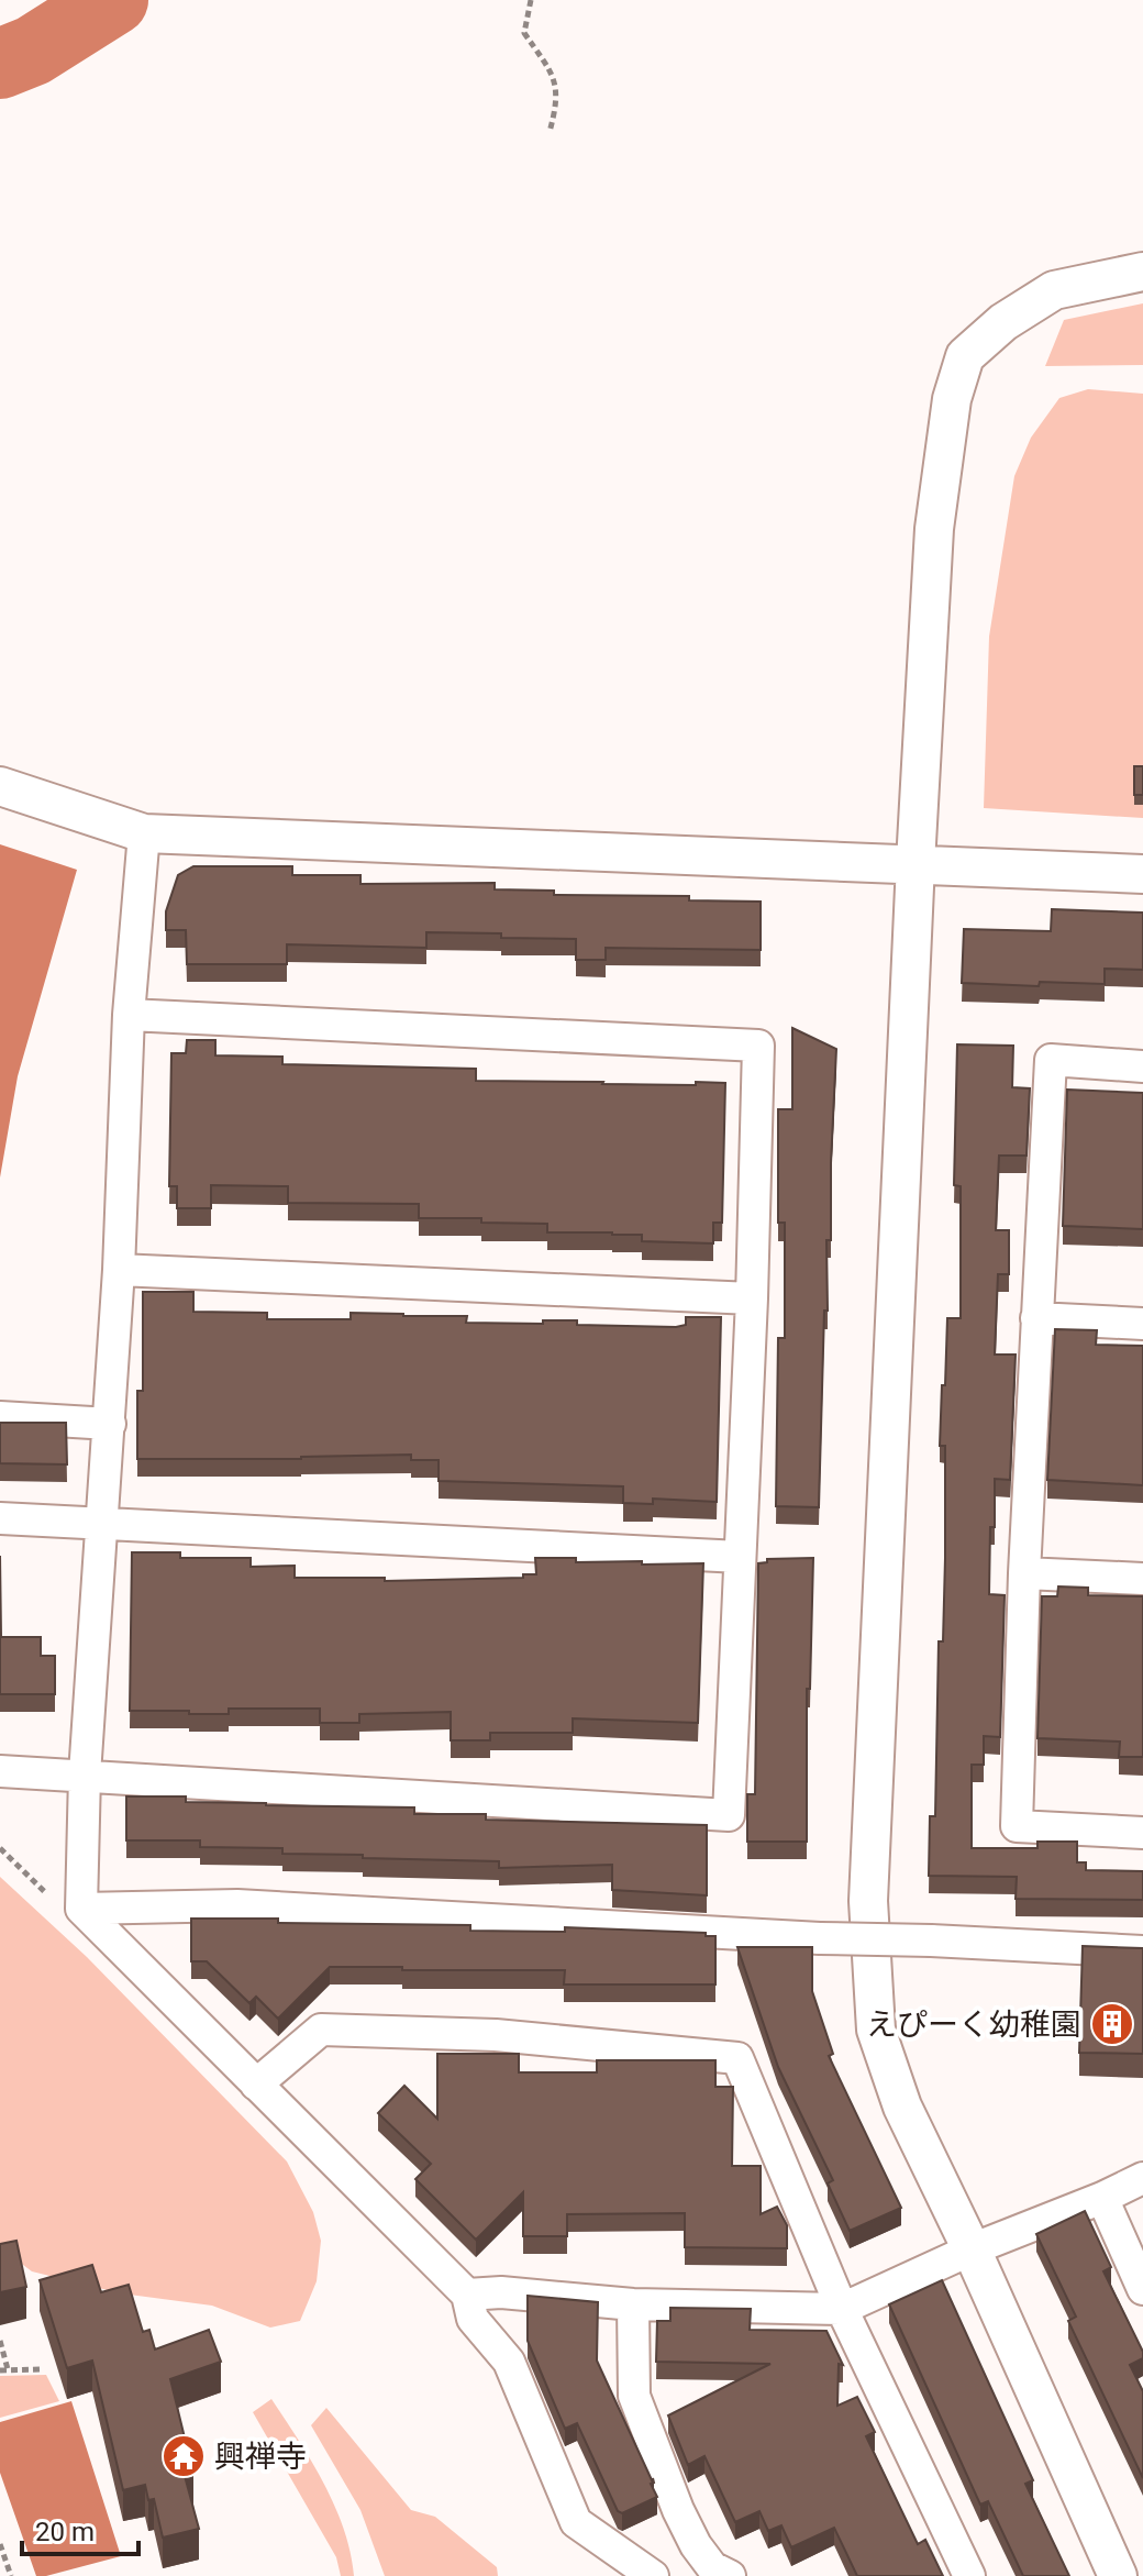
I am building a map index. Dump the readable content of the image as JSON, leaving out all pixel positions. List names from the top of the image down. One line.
{"places":{"building":["えぴーく幼稚園"],"temple":["興禅寺"]},"scale_bar":"20 m"}
